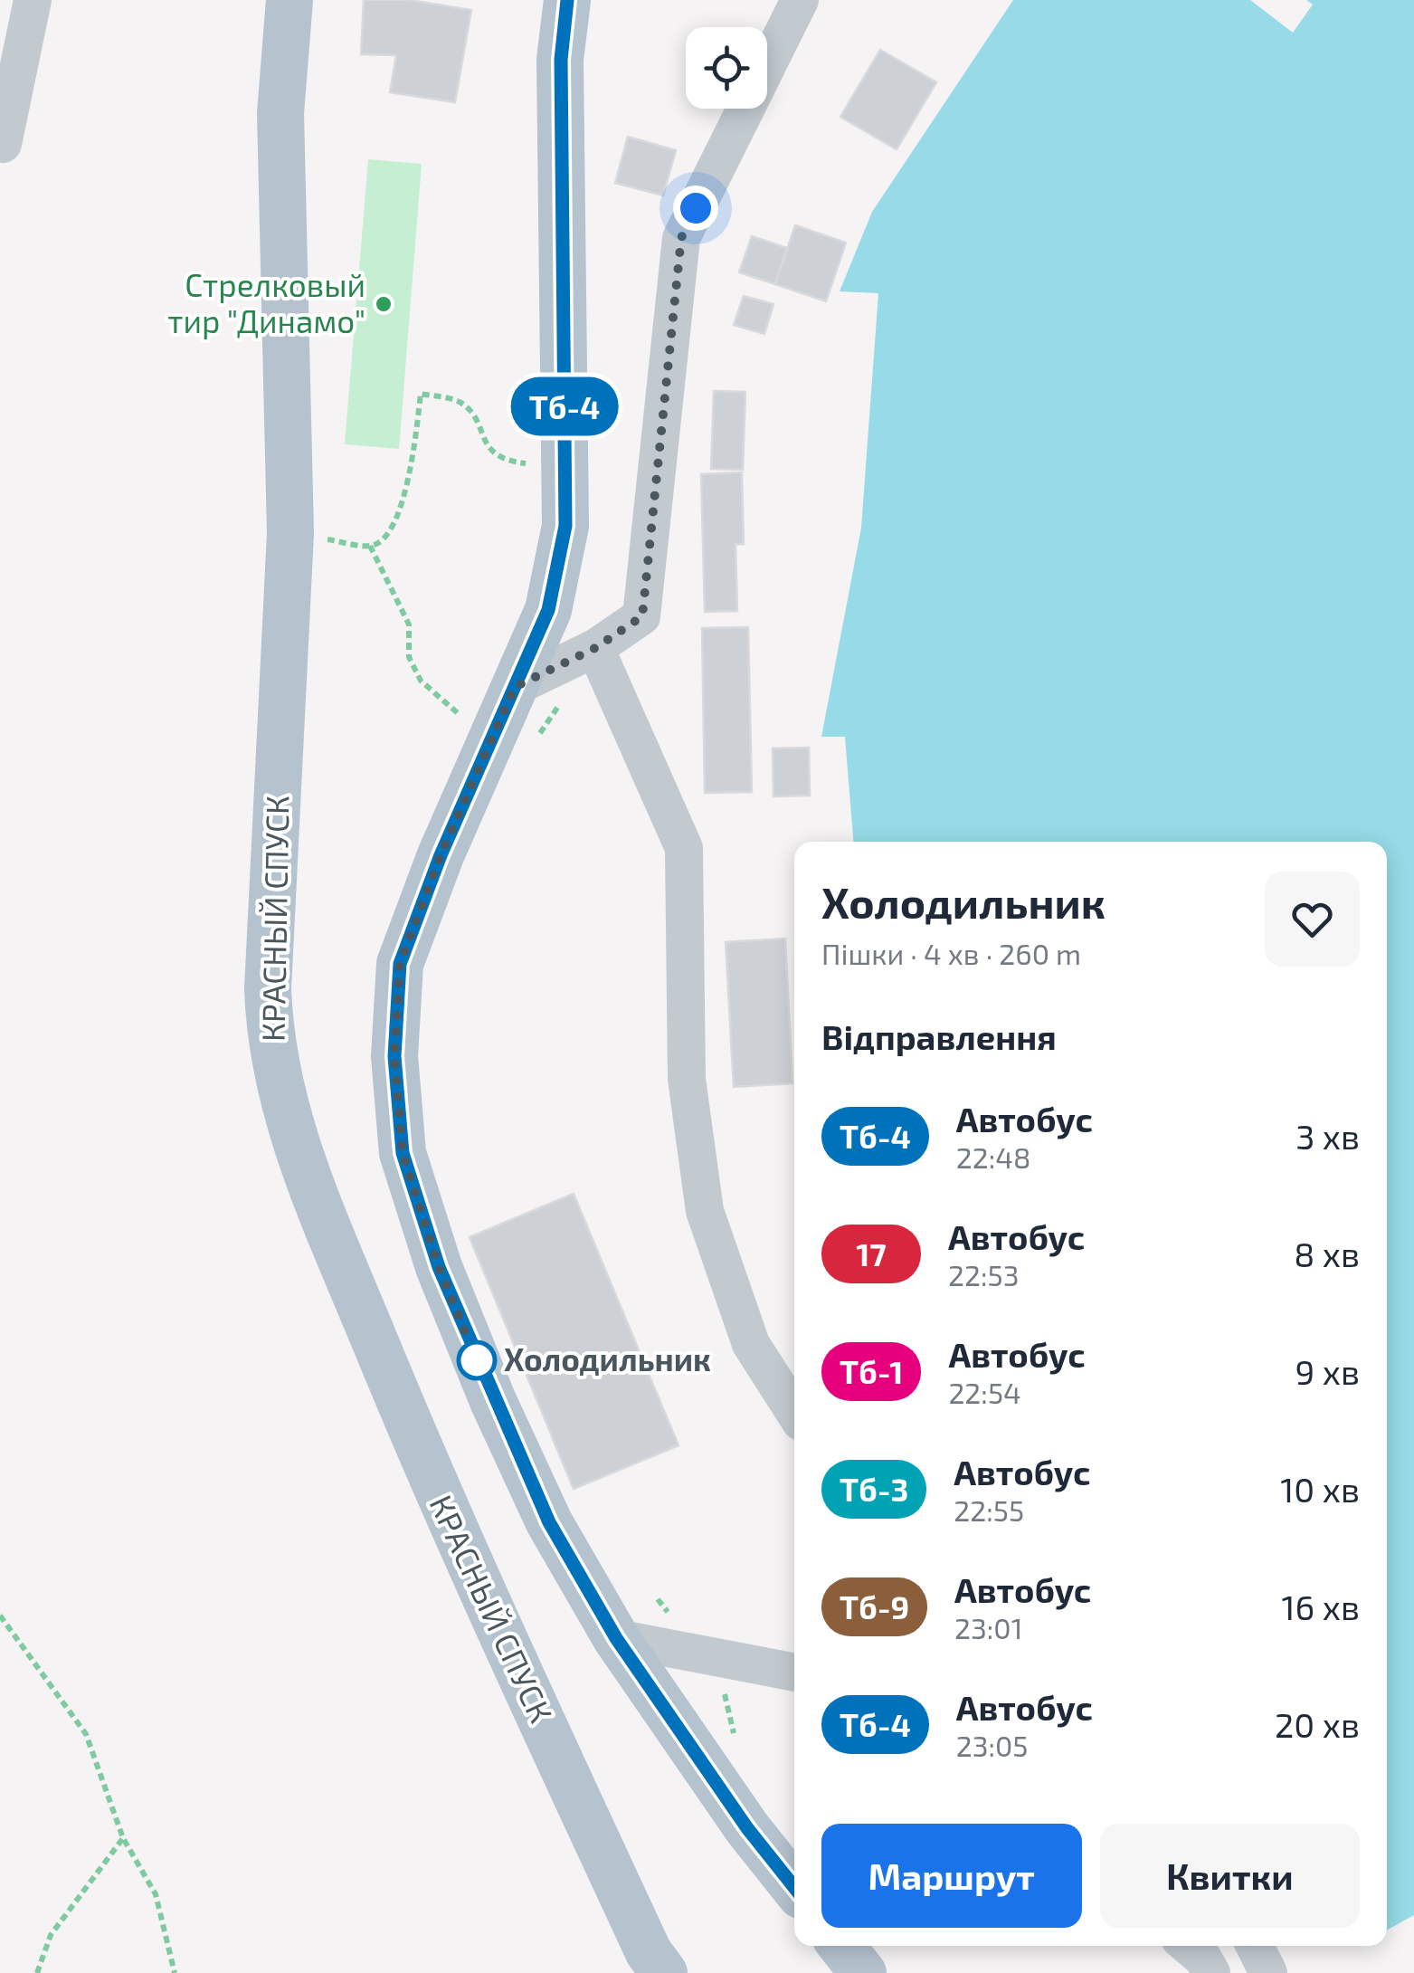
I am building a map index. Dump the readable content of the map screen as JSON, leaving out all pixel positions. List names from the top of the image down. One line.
{"streets":{"main road":["КРАСНЫЙ СПУСК"]},"places":["Стрелковый тир \"Динамо\"","Холодильник"],"lines":["bus line Тб-4"],"page":{"on_map":"Тб-4","heading":[["Холодильник","Пішки · 4 хв · 260 m"],"Відправлення"],"list":[{"mark":"Тб-4","name":"Автобус","note":"22:48","value":"3 хв"},{"mark":"17","name":"Автобус","note":"22:53","value":"8 хв"},{"mark":"Тб-1","name":"Автобус","note":"22:54","value":"9 хв"},{"mark":"Тб-3","name":"Автобус","note":"22:55","value":"10 хв"},{"mark":"Тб-9","name":"Автобус","note":"23:01","value":"16 хв"},{"mark":"Тб-4","name":"Автобус","note":"23:05","value":"20 хв"}],"buttons":["Маршрут","Квитки"]}}
